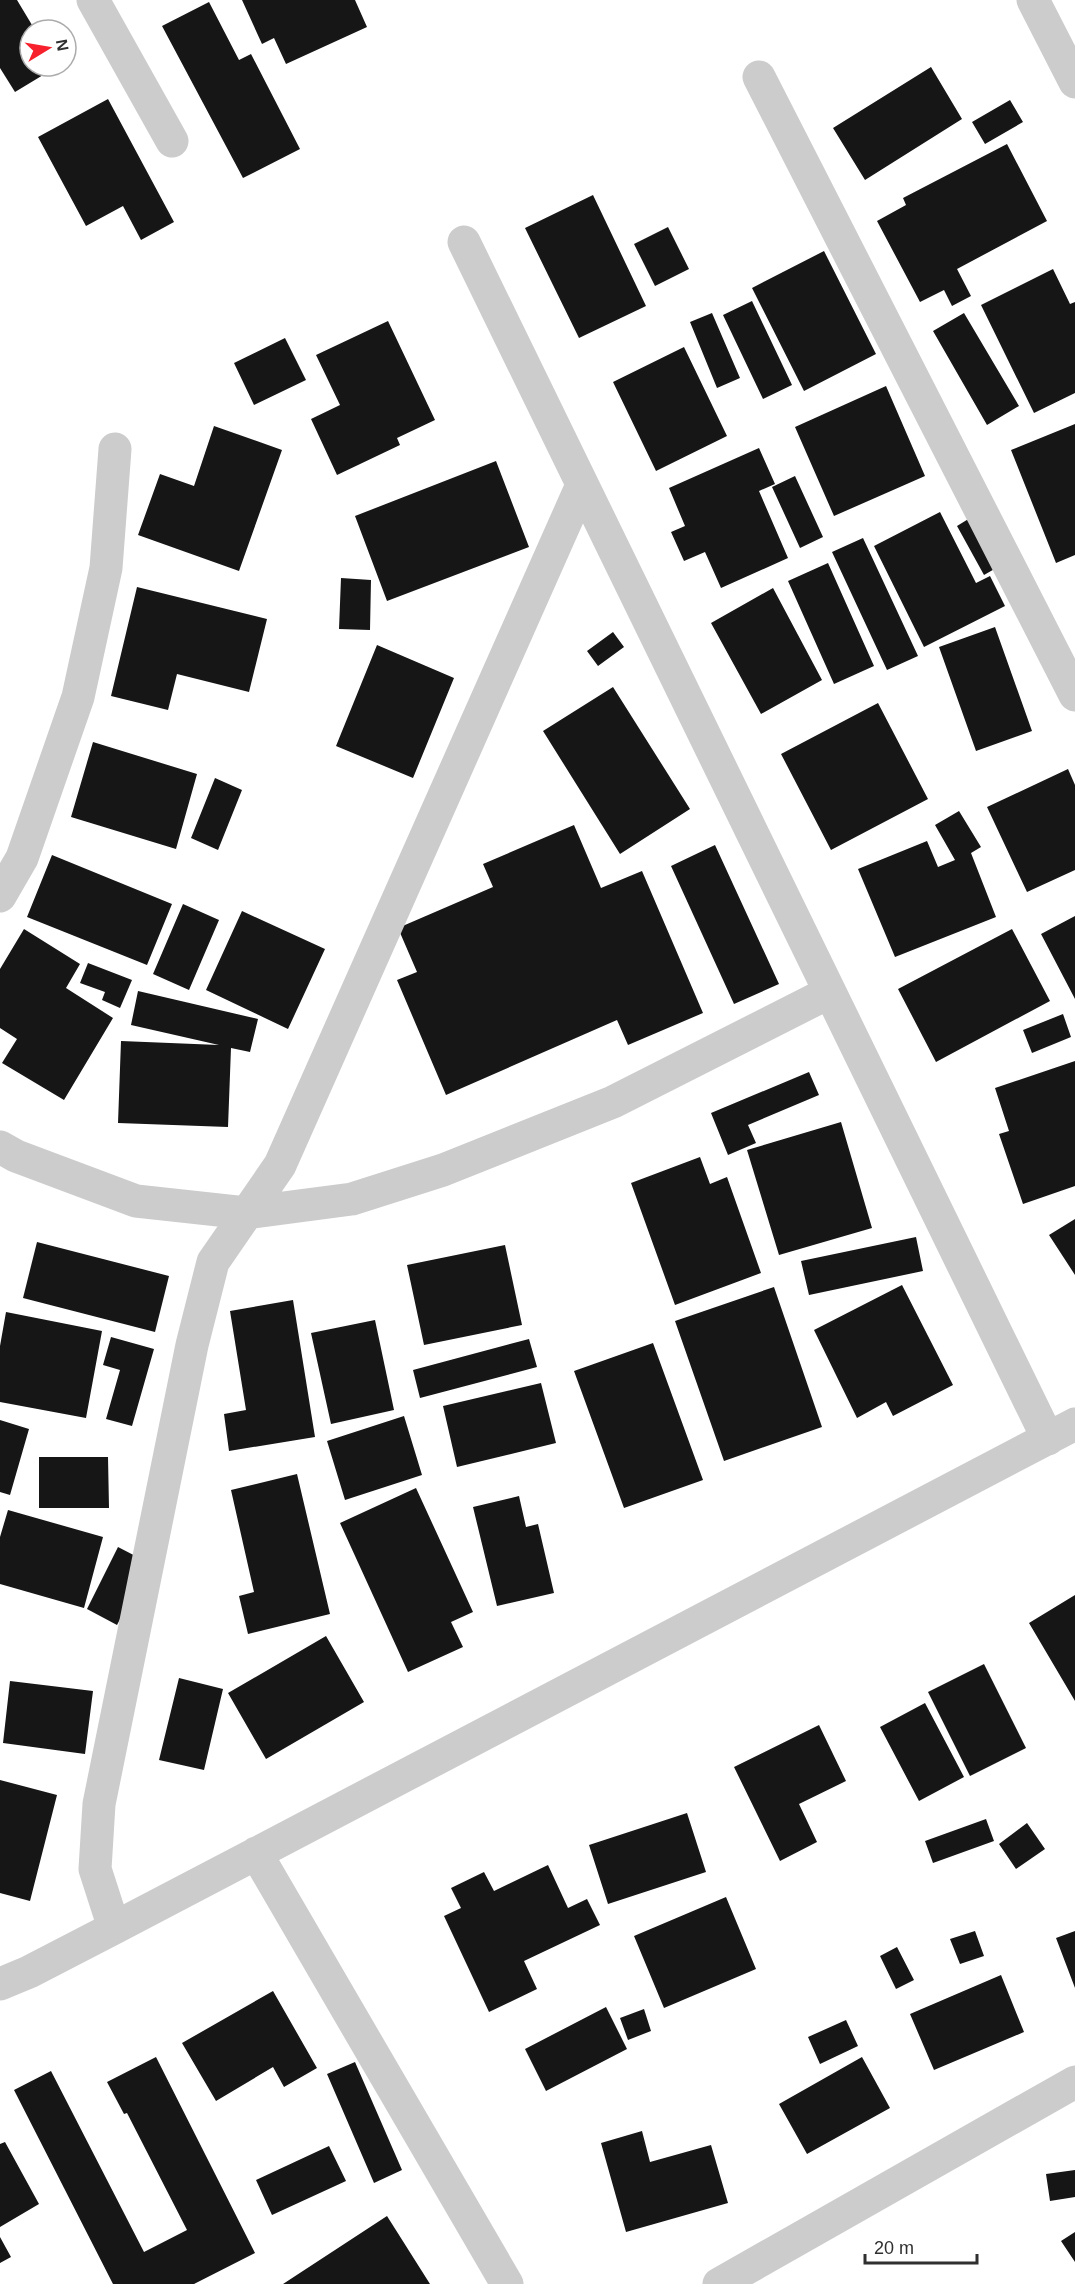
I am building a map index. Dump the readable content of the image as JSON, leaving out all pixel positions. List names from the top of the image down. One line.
{"scale_bar":"20 m","north":"right"}
